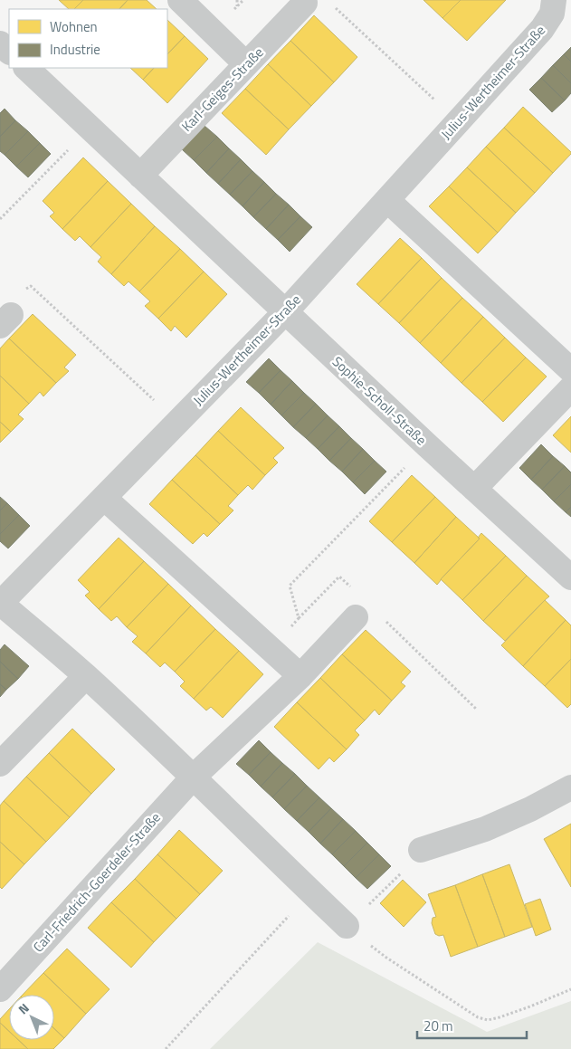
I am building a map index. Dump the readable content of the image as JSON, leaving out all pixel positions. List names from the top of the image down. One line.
{"streets":{"street":["Julius-Wertheimer-Straße","Karl-Geiges-Straße","Sophie-Scholl-Straße","Carl-Friedrich-Goerdeler-Straße"]},"crossings":[["Julius-Wertheimer-Straße","Sophie-Scholl-Straße"]],"legend":["Wohnen","Industrie"],"scale_bar":"20 m","north":"top left"}
